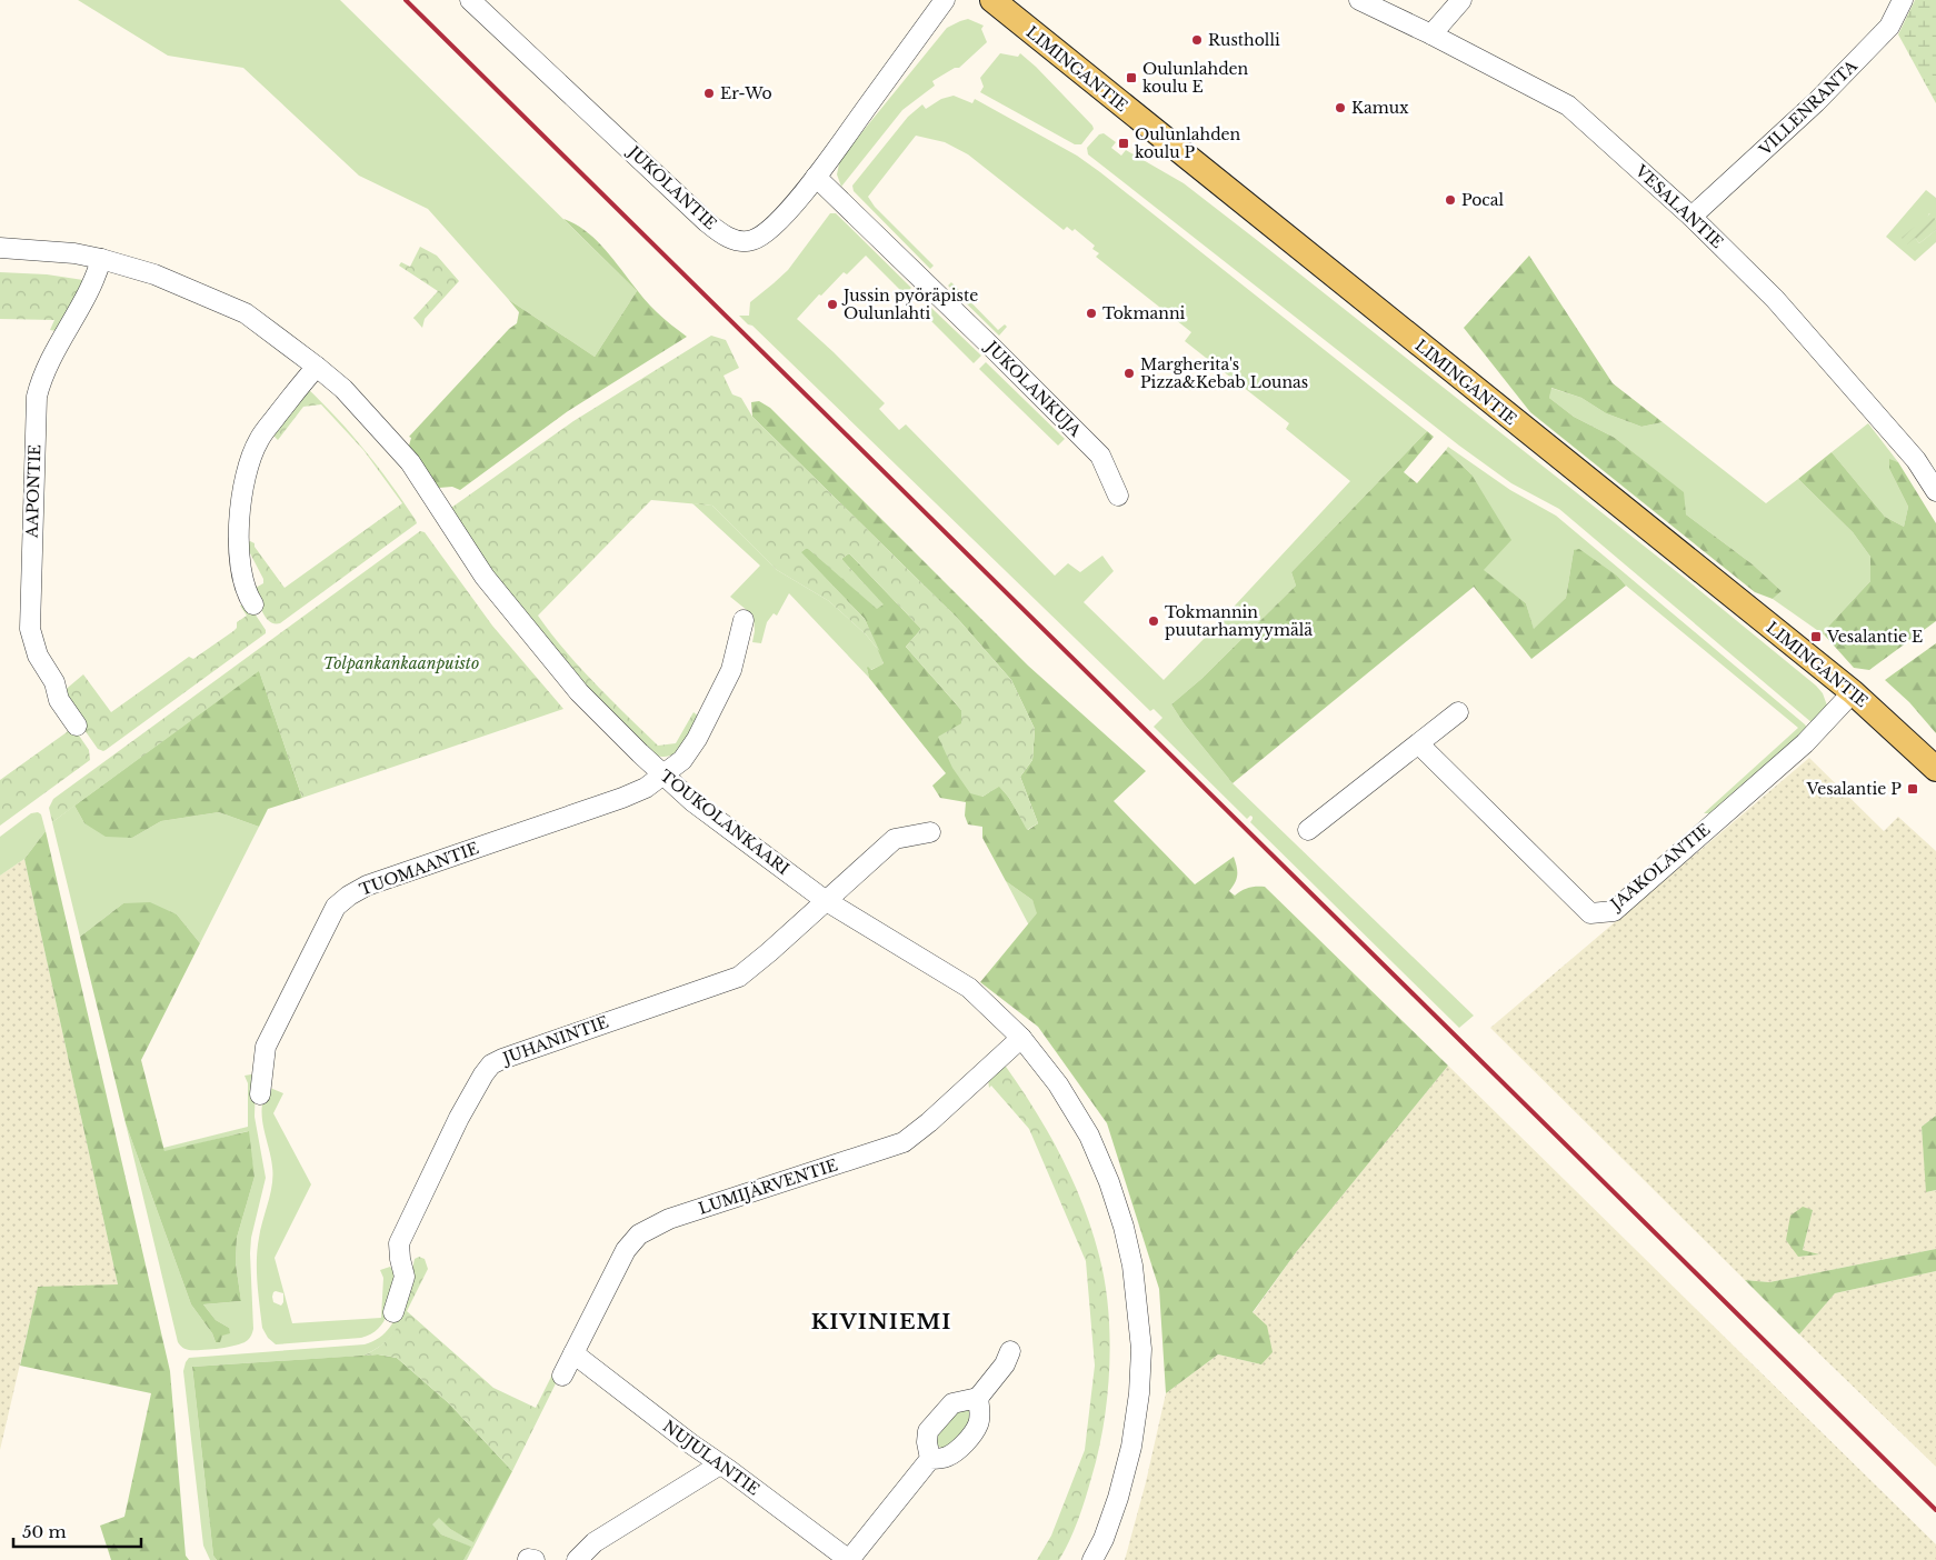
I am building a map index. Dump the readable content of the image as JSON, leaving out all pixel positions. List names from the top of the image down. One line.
{"streets":{"main road":["LIMINGANTIE"],"street":["VILLENRANTA","JUKOLANTIE","VESALANTIE","JUKOLANKUJA","AAPONTIE","TOUKOLANKAARI","JAAKOLANTIE","TUOMAANTIE","JUHANINTIE","LUMIJÄRVENTIE","NUJULANTIE"]},"crossings":[["LIMINGANTIE","JAAKOLANTIE"],["VILLENRANTA","VESALANTIE"],["JUKOLANTIE","JUKOLANKUJA"],["AAPONTIE","TOUKOLANKAARI"],["TOUKOLANKAARI","TUOMAANTIE"],["TOUKOLANKAARI","JUHANINTIE"],["TOUKOLANKAARI","LUMIJÄRVENTIE"],["LUMIJÄRVENTIE","NUJULANTIE"]],"districts":["KIVINIEMI"],"parks":["Tolpankankaanpuisto"],"places":{"other":["Rustholli","Er-Wo","Kamux","Pocal","Jussin pyöräpiste Oulunlahti","Tokmanni","Margherita's Pizza&Kebab Lounas","Tokmannin puutarhamyymälä"],"transit":["Oulunlahden koulu E","Oulunlahden koulu P","Vesalantie E","Vesalantie P"]},"scale_bar":"50 m"}
